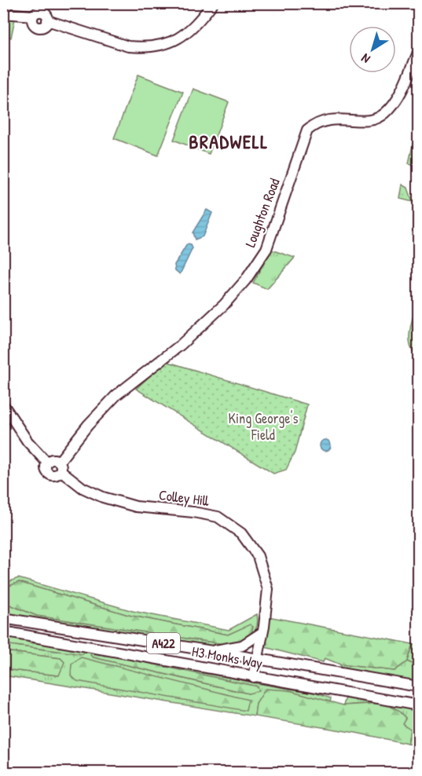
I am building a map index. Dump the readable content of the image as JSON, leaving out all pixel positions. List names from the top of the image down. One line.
{"streets":{"street":["Loughton Road","Colley Hill","A422","H3 Monks Way"]},"crossings":[["Loughton Road","Colley Hill"],["Colley Hill","H3 Monks Way"]],"districts":["BRADWELL"],"parks":["King George's Field"],"north":"bottom left"}
